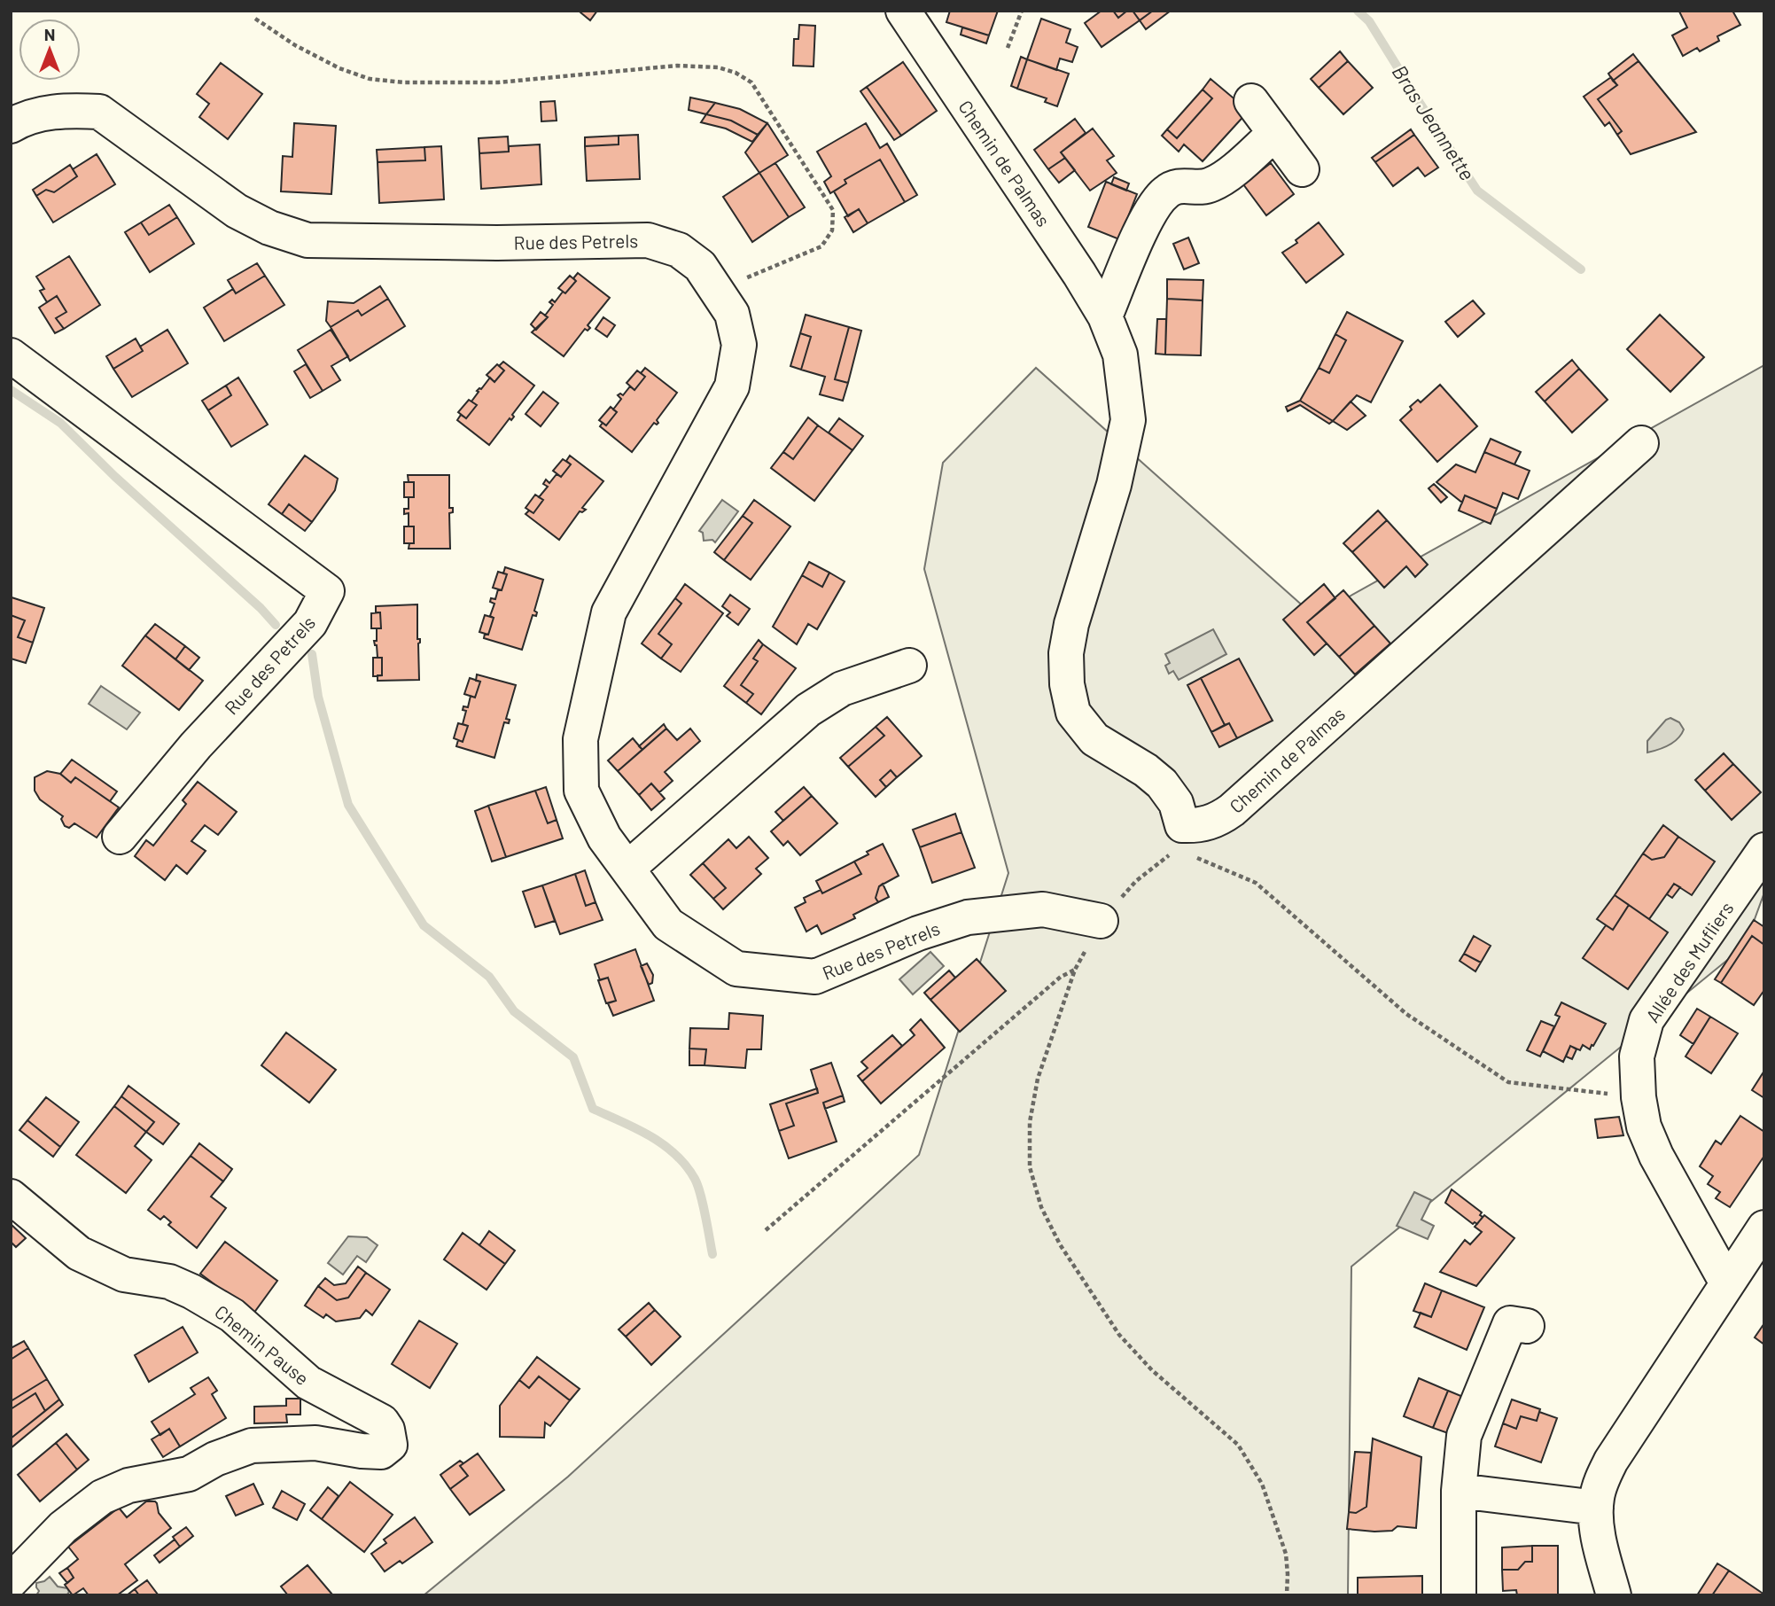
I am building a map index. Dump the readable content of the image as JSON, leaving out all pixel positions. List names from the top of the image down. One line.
{"streets":{"street":["Chemin de Palmas","Rue des Petrels","Allée des Mufliers","Chemin Pause"]},"water":["Bras Jeannette"],"north":"top"}
